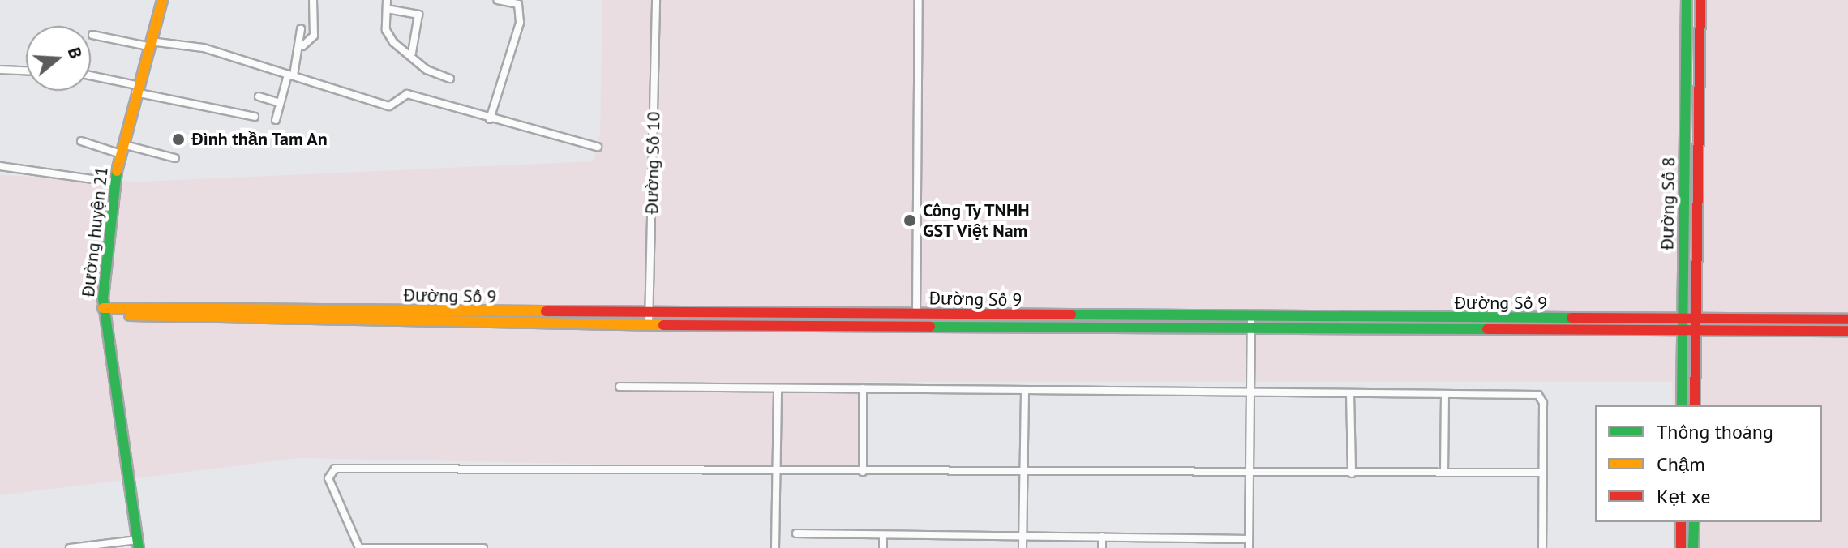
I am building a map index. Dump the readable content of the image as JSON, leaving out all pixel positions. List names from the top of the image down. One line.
{"streets":{"street":["Đường Số 10","Đường Số 8","Đường huyện 21","Đường Số 9"]},"crossings":[["Đường Số 10","Đường Số 9"],["Đường Số 8","Đường Số 9"],["Đường huyện 21","Đường Số 9"]],"places":["Đình thần Tam An","Công Ty TNHH GST Việt Nam"],"legend":["Thông thoáng","Chậm","Kẹt xe"],"north":"right"}
